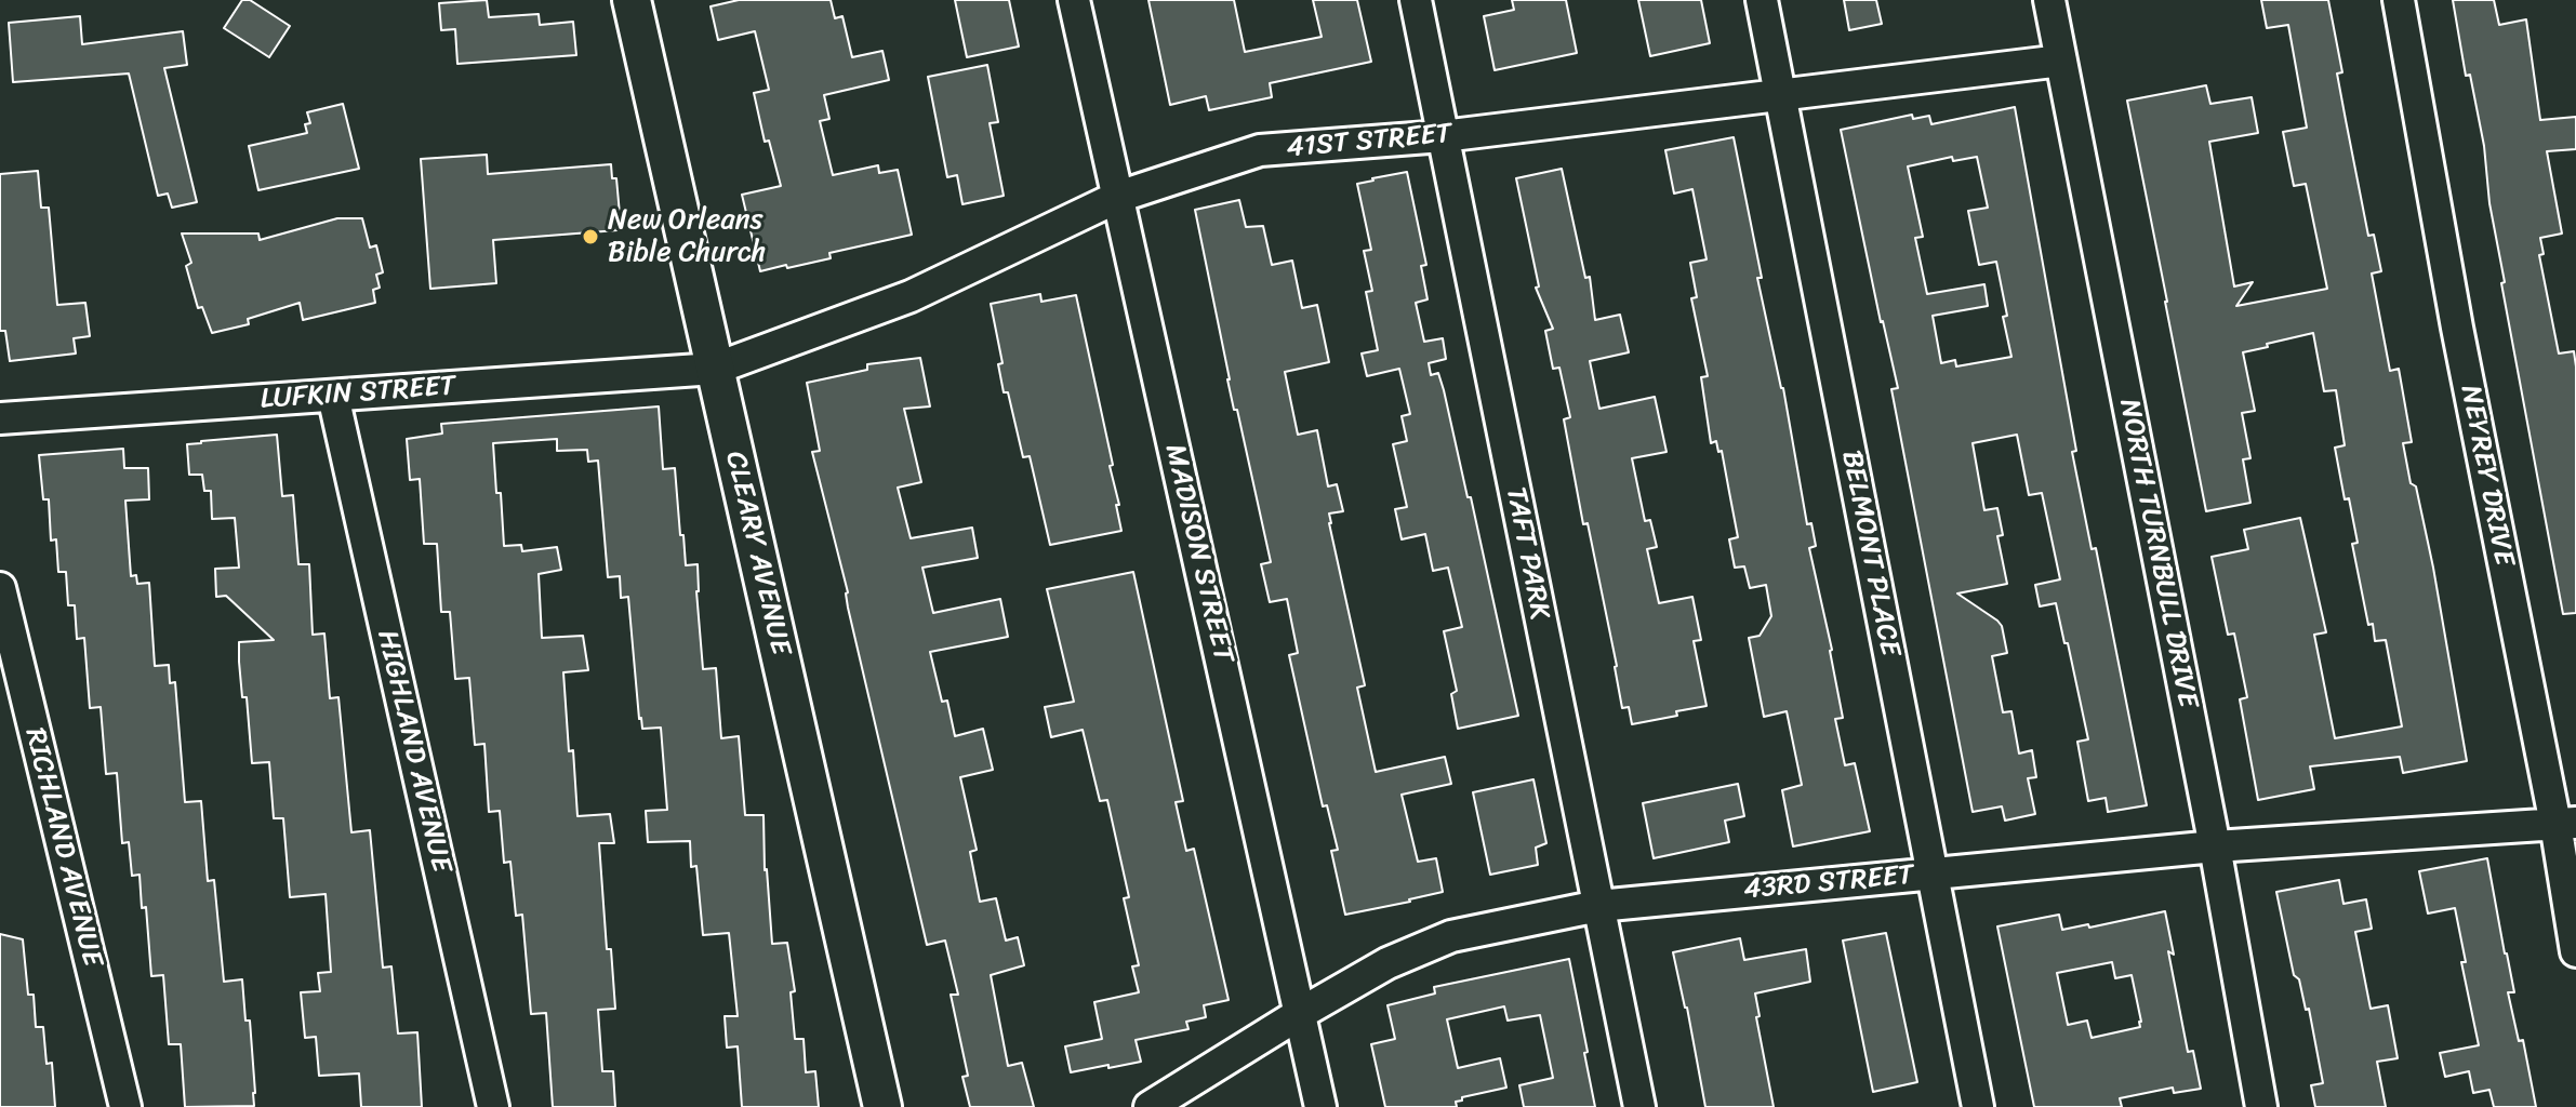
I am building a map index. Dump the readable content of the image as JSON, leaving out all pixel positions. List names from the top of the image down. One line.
{"streets":{"street":["41ST STREET","LUFKIN STREET","NEYREY DRIVE","CLEARY AVENUE","MADISON STREET","TAFT PARK","BELMONT PLACE","NORTH TURNBULL DRIVE","HIGHLAND AVENUE","RICHLAND AVENUE","43RD STREET"]},"crossings":[["41ST STREET","LUFKIN STREET"],["41ST STREET","CLEARY AVENUE"],["41ST STREET","MADISON STREET"],["41ST STREET","TAFT PARK"],["41ST STREET","BELMONT PLACE"],["41ST STREET","NORTH TURNBULL DRIVE"],["LUFKIN STREET","CLEARY AVENUE"],["LUFKIN STREET","HIGHLAND AVENUE"],["NEYREY DRIVE","43RD STREET"],["MADISON STREET","43RD STREET"],["TAFT PARK","43RD STREET"],["BELMONT PLACE","43RD STREET"],["NORTH TURNBULL DRIVE","43RD STREET"]],"places":["New Orleans Bible Church"]}
